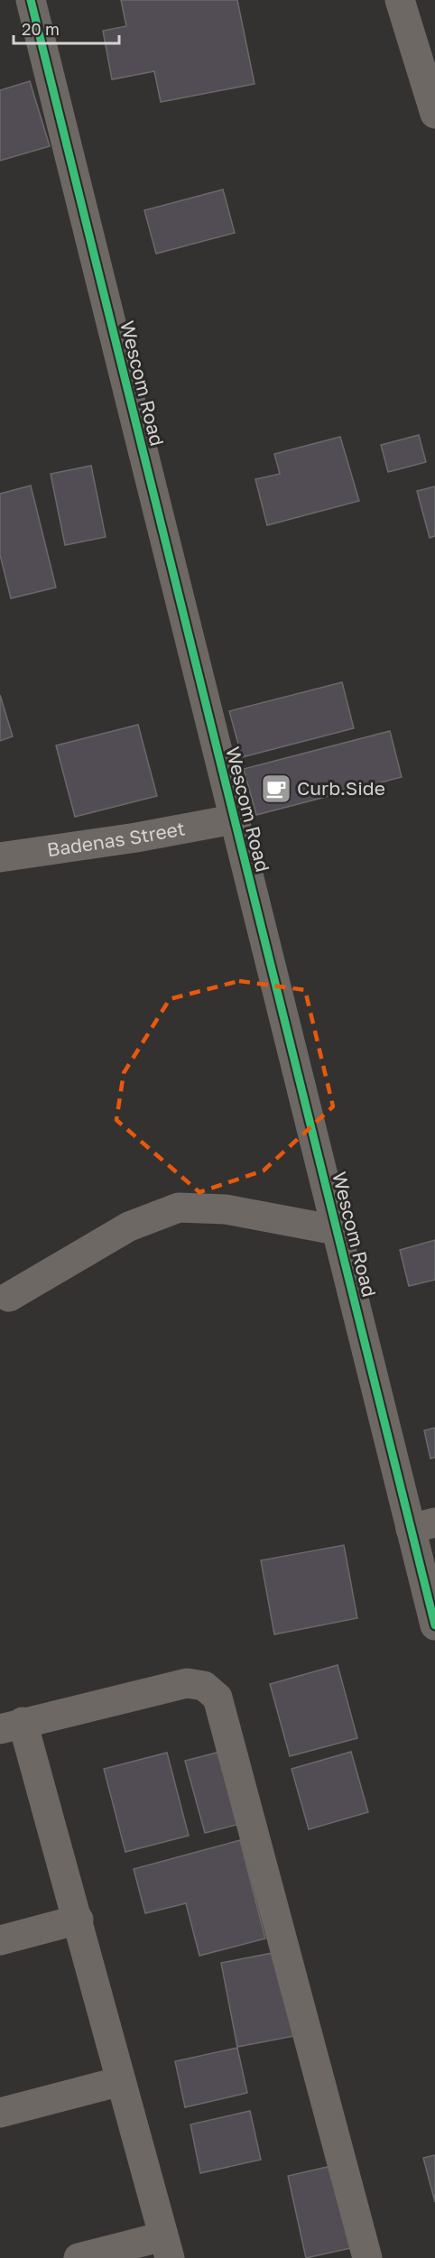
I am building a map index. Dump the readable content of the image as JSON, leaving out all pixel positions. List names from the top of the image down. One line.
{"streets":{"street":["Wescom Road","Badenas Street"]},"crossings":[["Wescom Road","Badenas Street"]],"places":{"cafe":["Curb.Side"]},"scale_bar":"20 m"}
